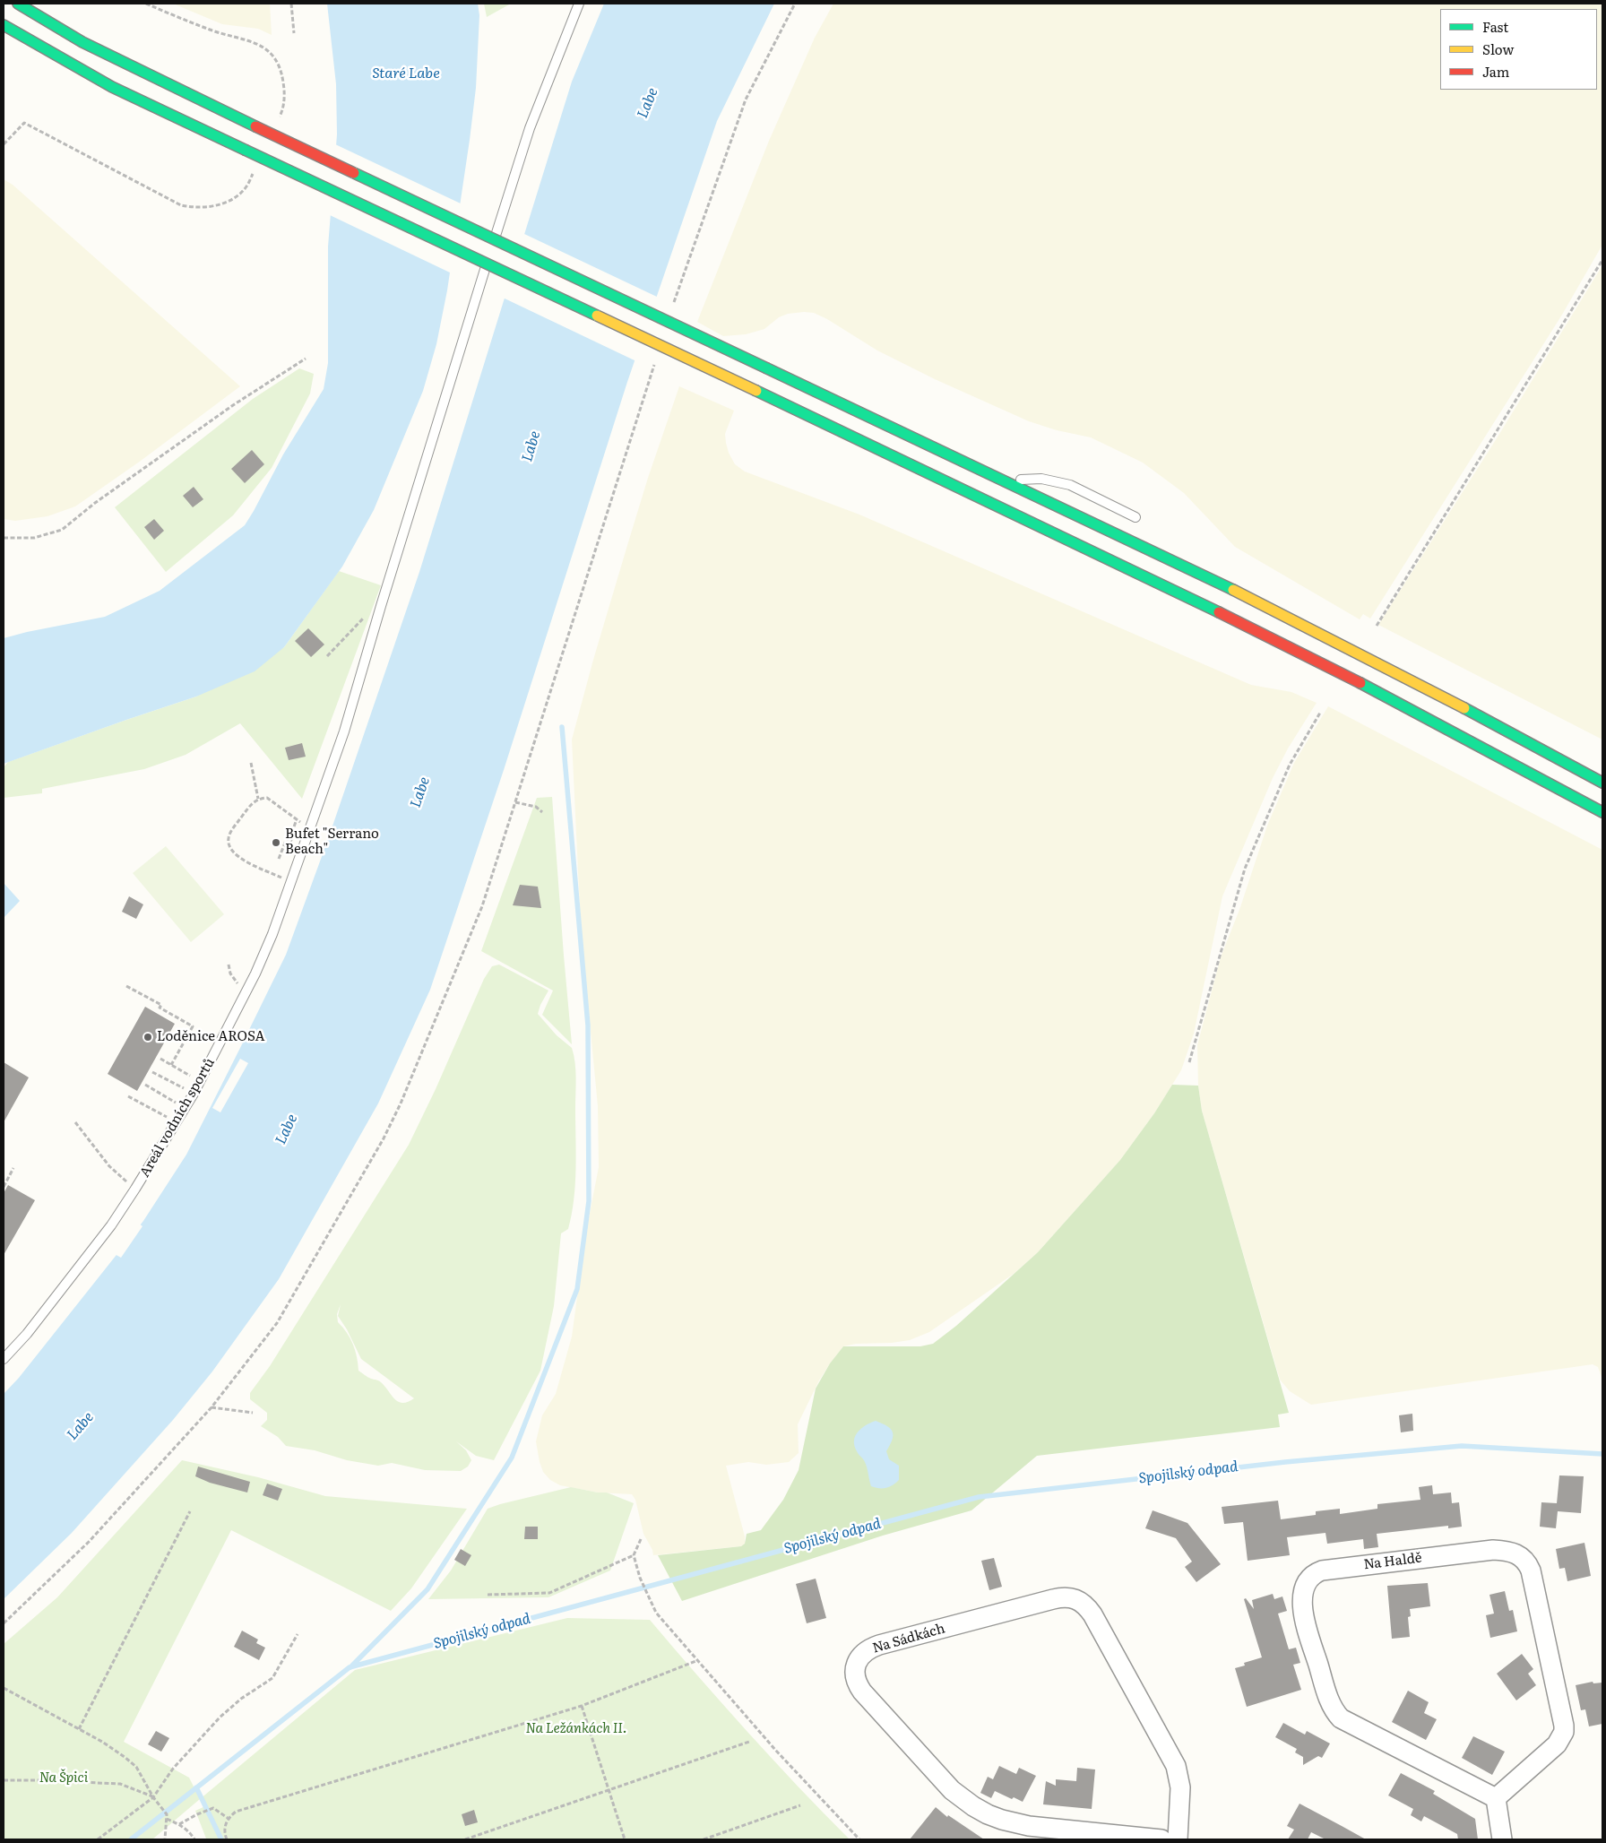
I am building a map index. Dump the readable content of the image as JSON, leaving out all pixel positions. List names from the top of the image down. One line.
{"streets":{"street":["Na Haldě","Na Sádkách"],"lane":["Areál vodních sportů"]},"water":["Staré Labe","Labe","Spojilský odpad"],"parks":["Na Ležánkách II.","Na Špici"],"places":["Bufet \"Serrano Beach\"","Loděnice AROSA"],"legend":["Fast","Slow","Jam"]}
